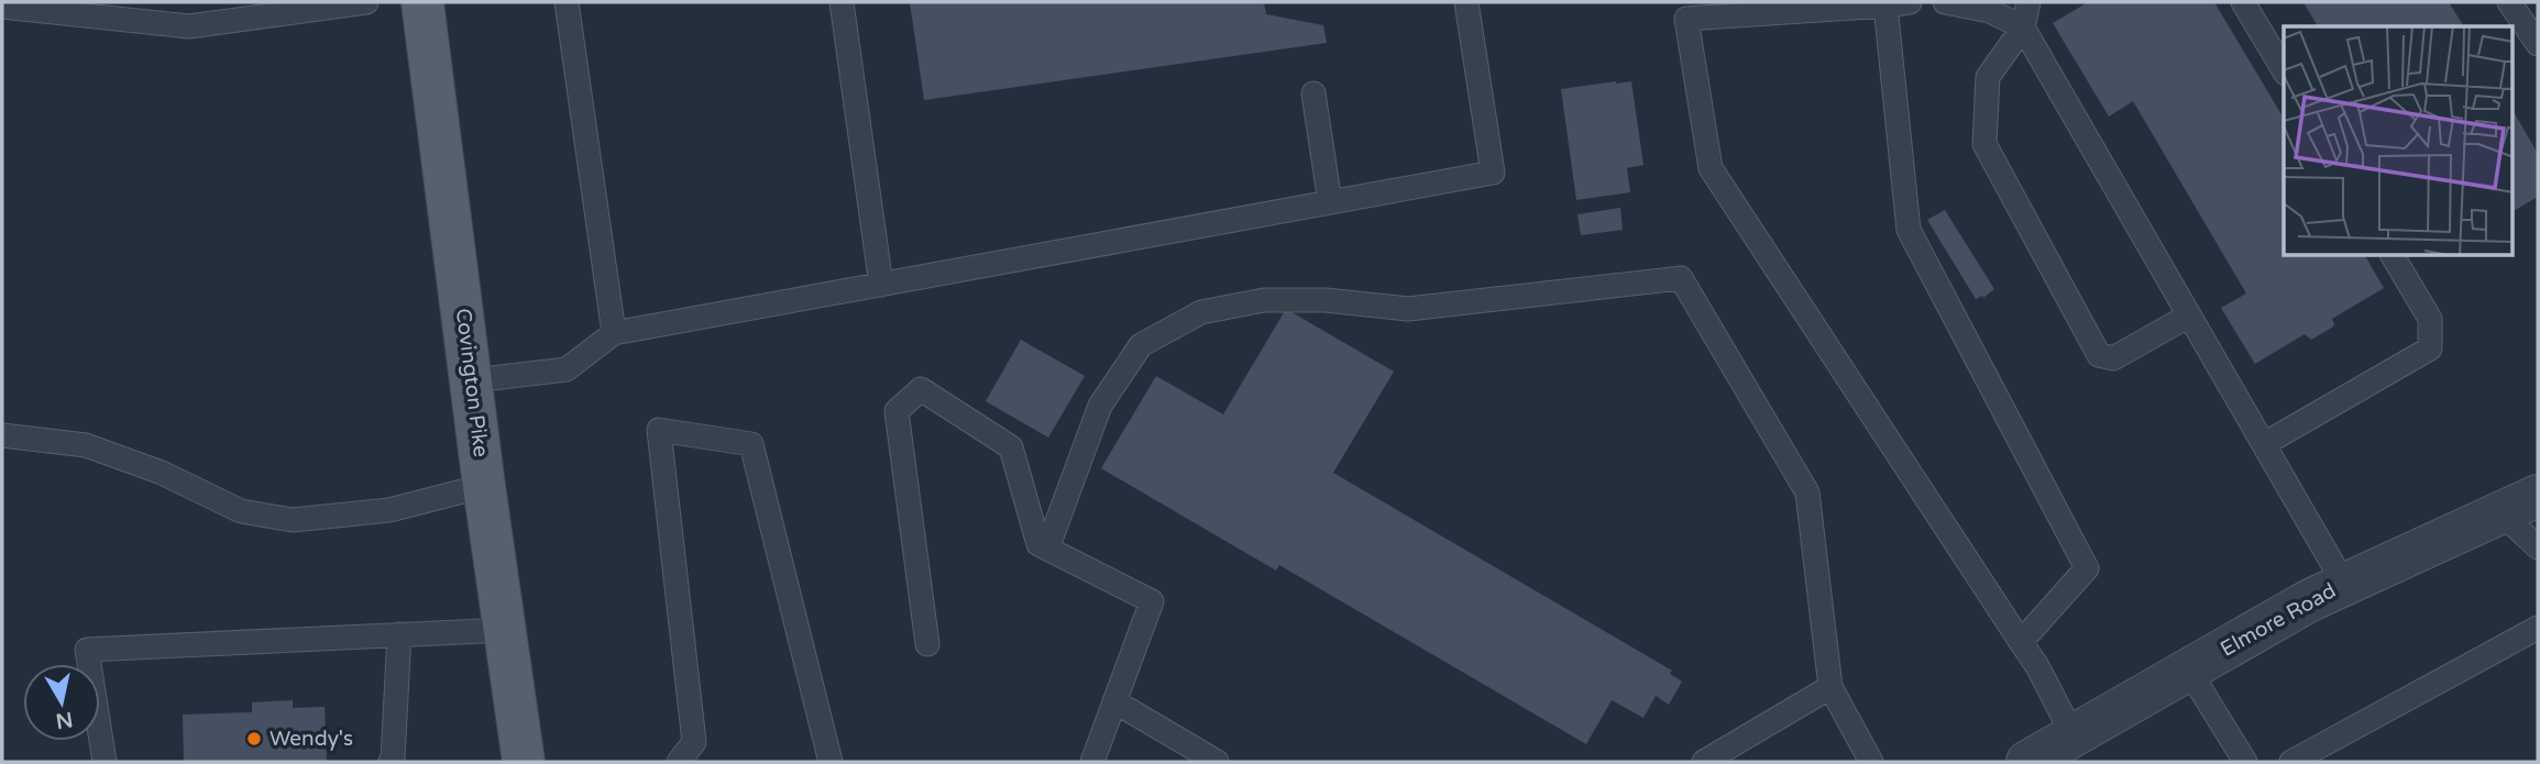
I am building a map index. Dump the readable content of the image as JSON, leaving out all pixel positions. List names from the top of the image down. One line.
{"streets":{"main road":["Covington Pike"],"street":["Elmore Road"]},"places":["Wendy's"],"north":"bottom"}
